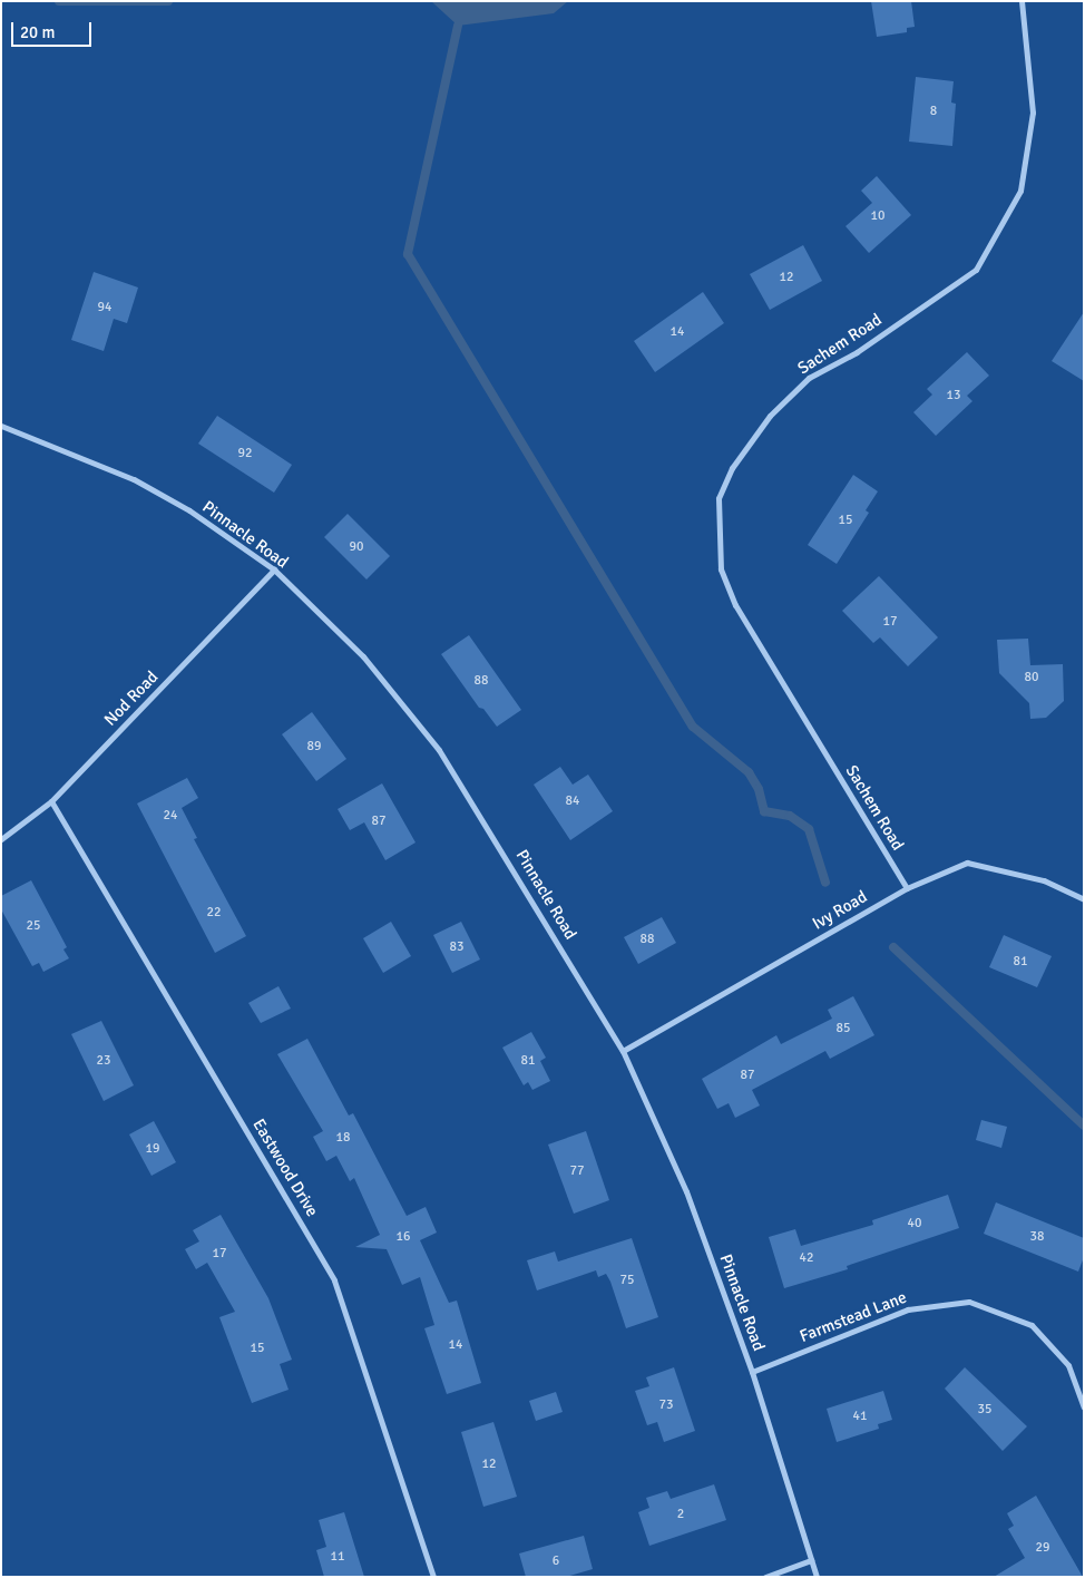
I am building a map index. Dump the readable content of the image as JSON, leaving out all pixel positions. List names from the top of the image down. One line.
{"streets":{"street":["Sachem Road","Pinnacle Road","Nod Road","Ivy Road","Eastwood Drive","Farmstead Lane"]},"crossings":[["Sachem Road","Ivy Road"],["Pinnacle Road","Nod Road"],["Pinnacle Road","Ivy Road"],["Pinnacle Road","Farmstead Lane"],["Nod Road","Eastwood Drive"]],"house_numbers":["8","10","12","94","14","13","92","15","90","17","80","88","89","84","24","87","22","25","88","83","81","85","23","81","87","18","19","77","40","16","38","17","42","75","14","15","73","35","41","12","2","29","11","6"],"scale_bar":"20 m"}
